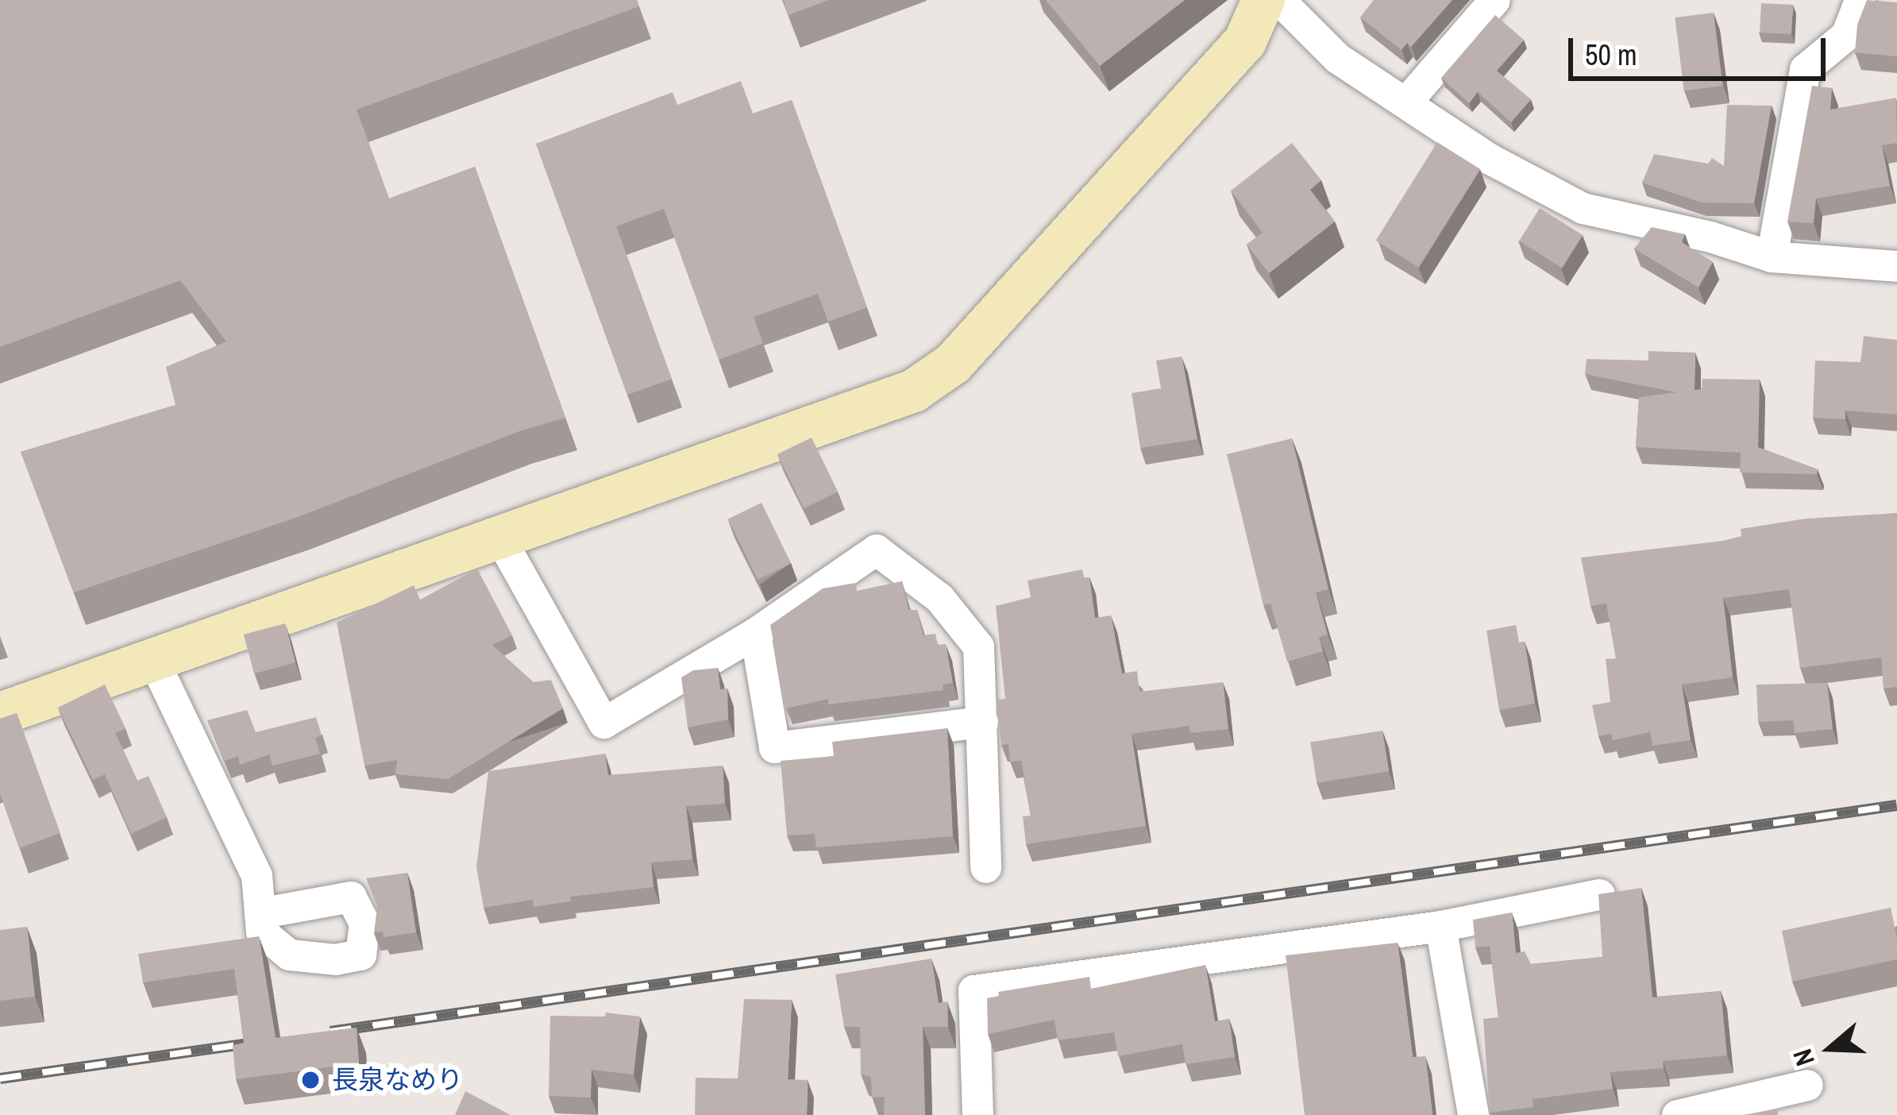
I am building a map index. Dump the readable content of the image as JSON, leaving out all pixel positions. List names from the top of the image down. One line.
{"places":["長泉なめり"],"scale_bar":"50 m","north":"left"}
